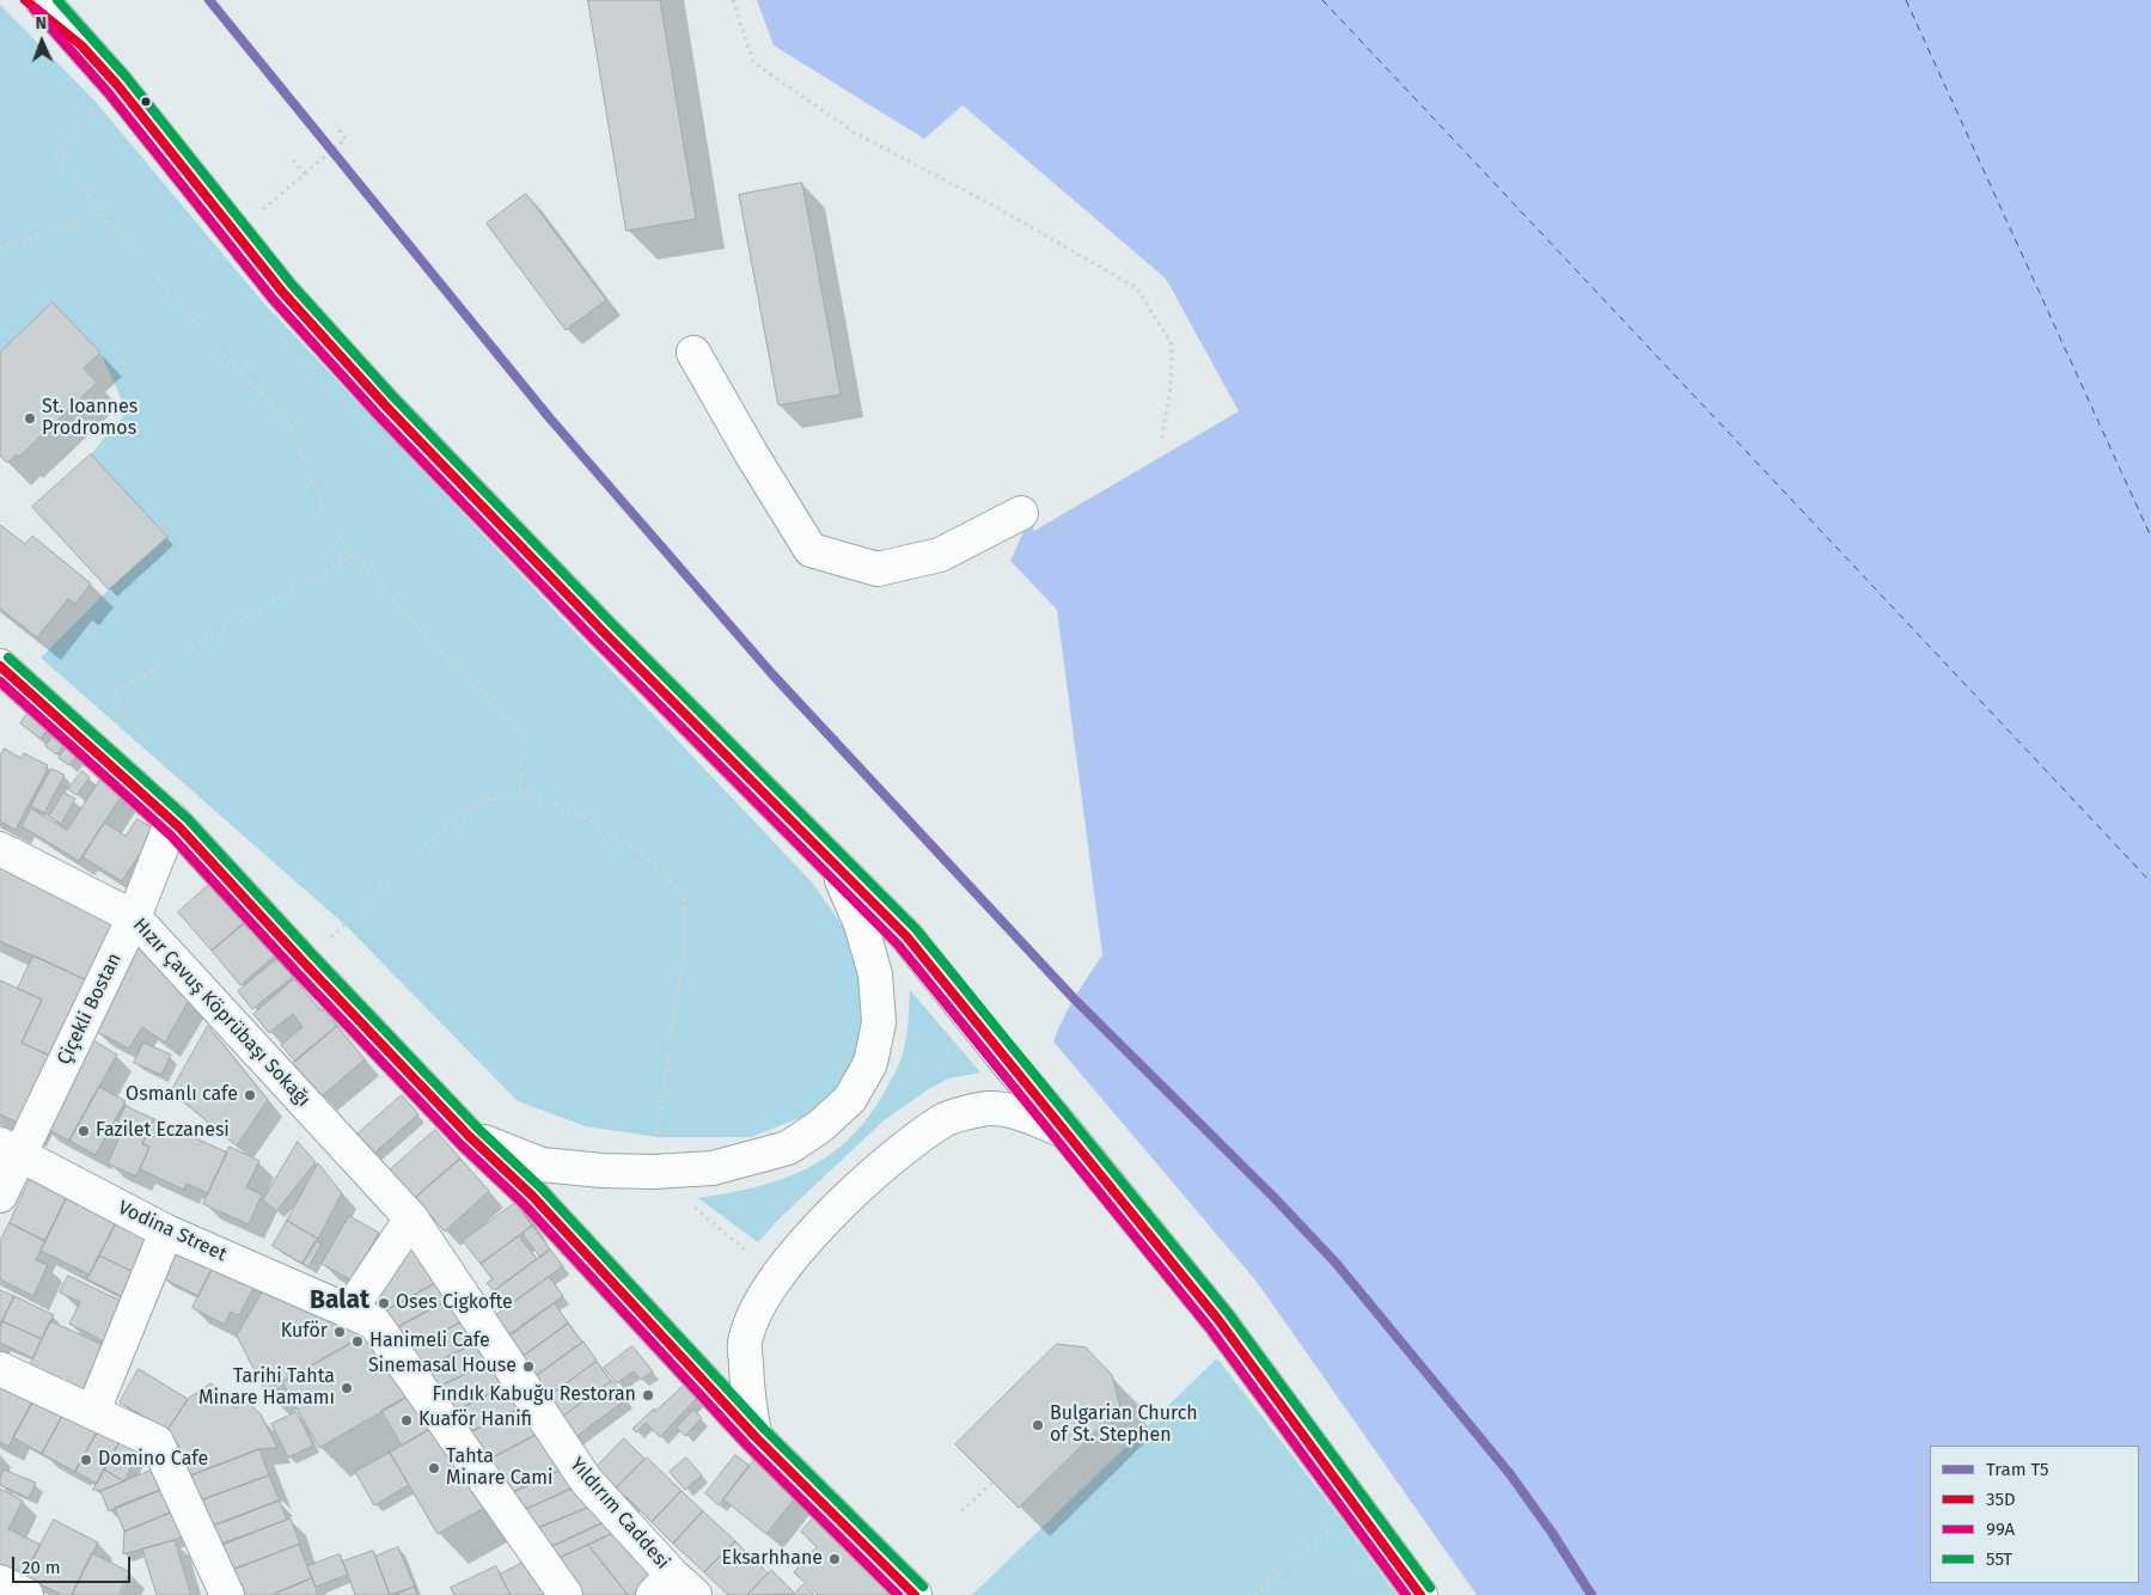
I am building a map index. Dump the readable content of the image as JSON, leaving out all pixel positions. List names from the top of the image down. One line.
{"streets":{"main road":["Çiçekli Bostan","Hızır Çavuş Köprübaşı Sokağı","Vodina Street","Yıldırım Caddesi"]},"crossings":[["Çiçekli Bostan","Hızır Çavuş Köprübaşı Sokağı"],["Çiçekli Bostan","Vodina Street"],["Hızır Çavuş Köprübaşı Sokağı","Yıldırım Caddesi"]],"districts":["Balat"],"places":["St. Ioannes Prodromos","Osmanlı cafe","Fazilet Eczanesi","Oses Cigkofte","Kuför","Hanimeli Cafe","Sinemasal House","Tarihi Tahta Minare Hamamı","Fındık Kabuğu Restoran","Kuaför Hanifi","Bulgarian Church of St. Stephen","Domino Cafe","Tahta Minare Cami","Eksarhhane"],"lines":["tram line T5","transit line 35D","transit line 55T","transit line 99A"],"legend":["Tram T5","35D","99A","55T"],"scale_bar":"20 m","north":"top"}
